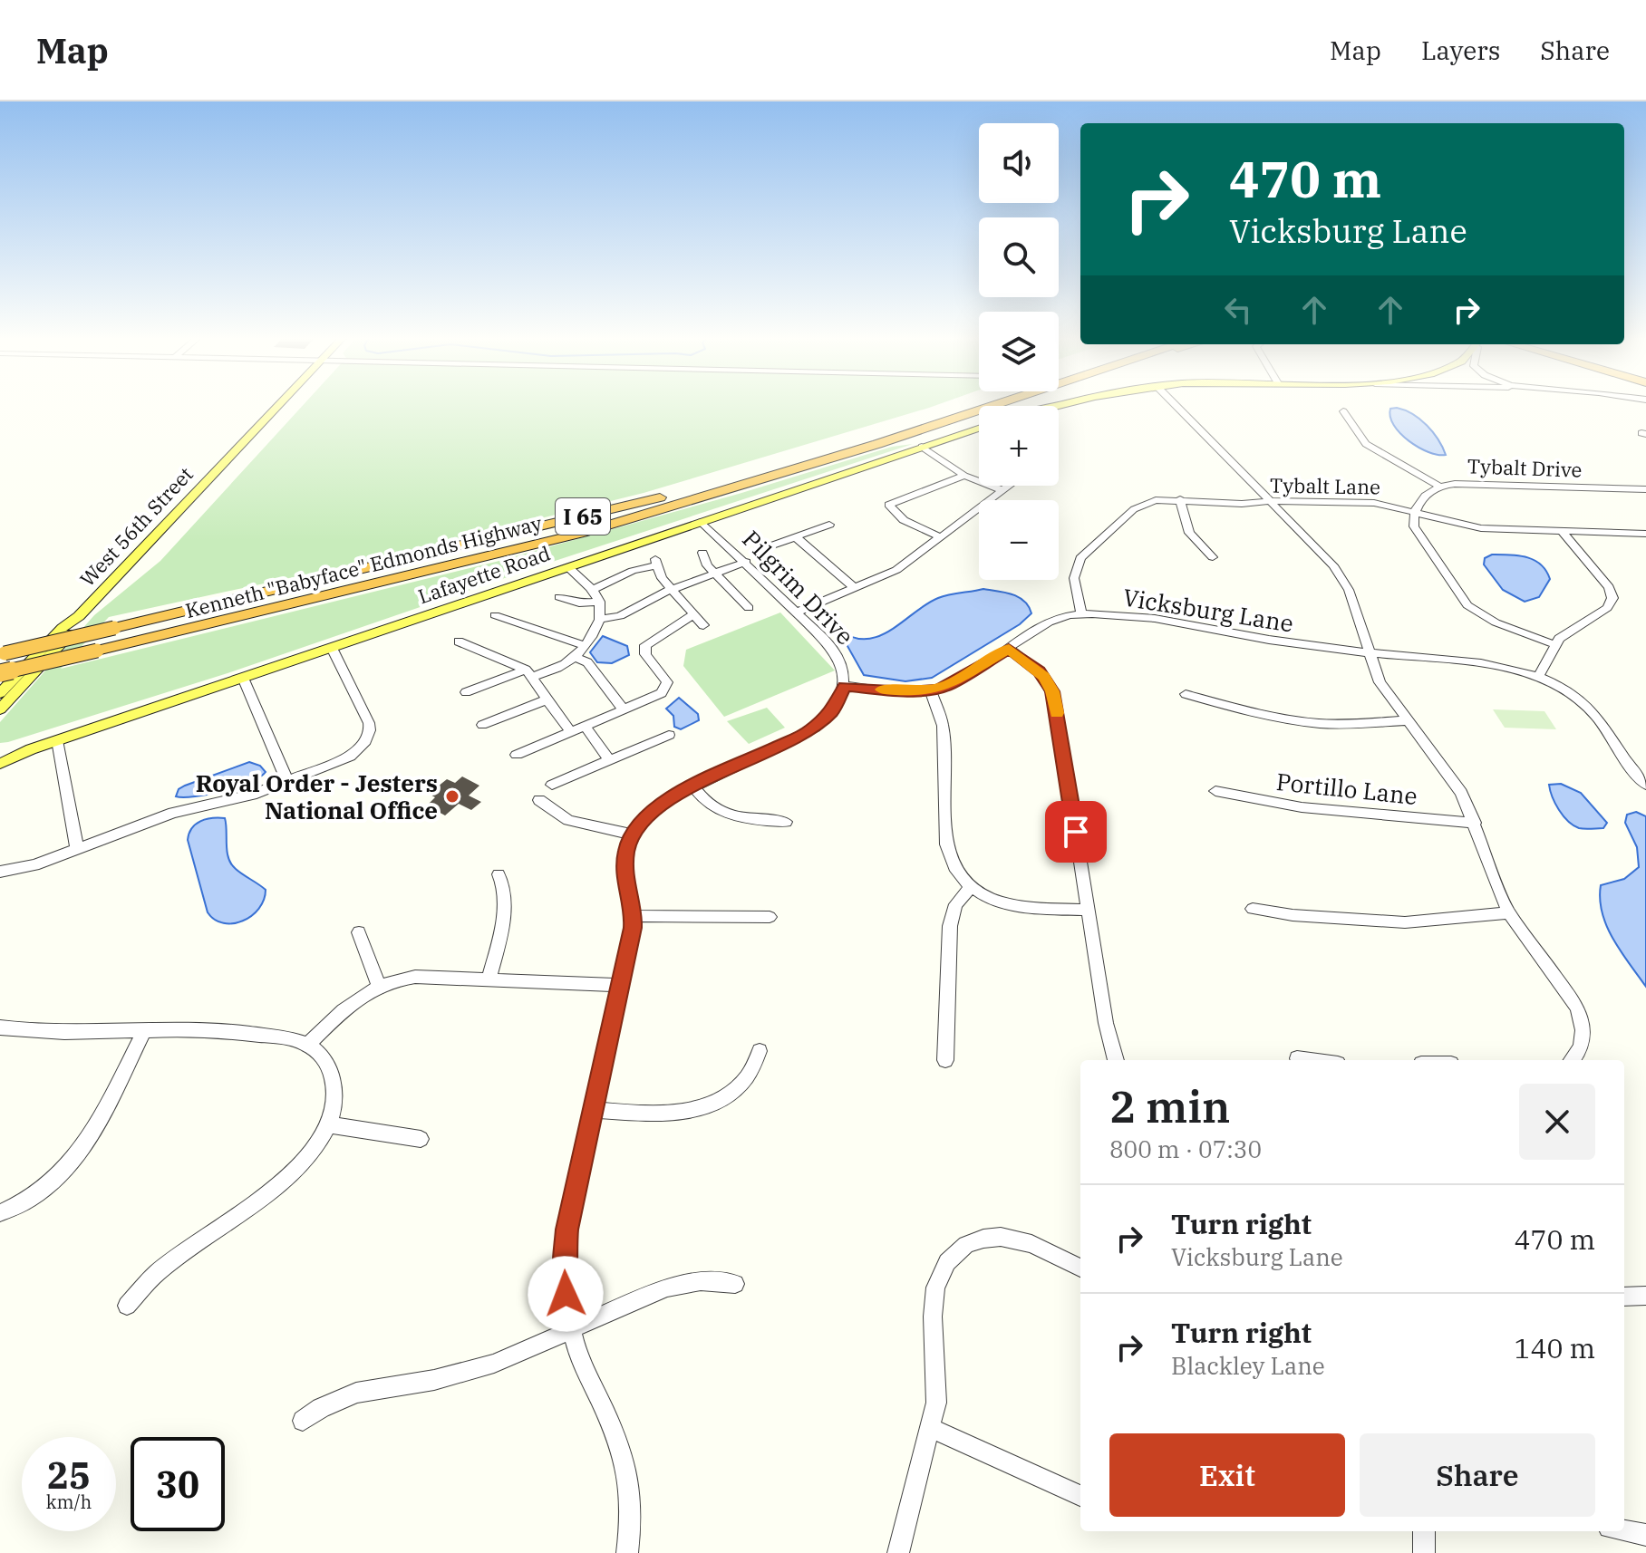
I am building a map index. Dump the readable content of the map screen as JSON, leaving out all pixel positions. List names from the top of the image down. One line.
{"streets":{"highway":["I 65","Kenneth \"Babyface\" Edmonds Highway"],"main road":["West 56th Street","Lafayette Road"],"street":["Tybalt Drive","Tybalt Lane","Pilgrim Drive","Vicksburg Lane","Portillo Lane"]},"crossings":[["Tybalt Drive","Tybalt Lane"],["Tybalt Lane","Vicksburg Lane"],["Lafayette Road","Pilgrim Drive"],["Pilgrim Drive","Vicksburg Lane"]],"places":["Royal Order - Jesters National Office"],"page":{"header":"Map","nav":["Map","Layers","Share"],"map_buttons":["+","−"],"turn":["470 m","Vicksburg Lane"],"heading":["2 min","800 m · 07:30"],"list":[{"name":"Turn right","note":"Vicksburg Lane","value":"470 m"},{"name":"Turn right","note":"Blackley Lane","value":"140 m"}],"buttons":["Exit","Share"],"speed":"25 km/h","limit":"30"}}
